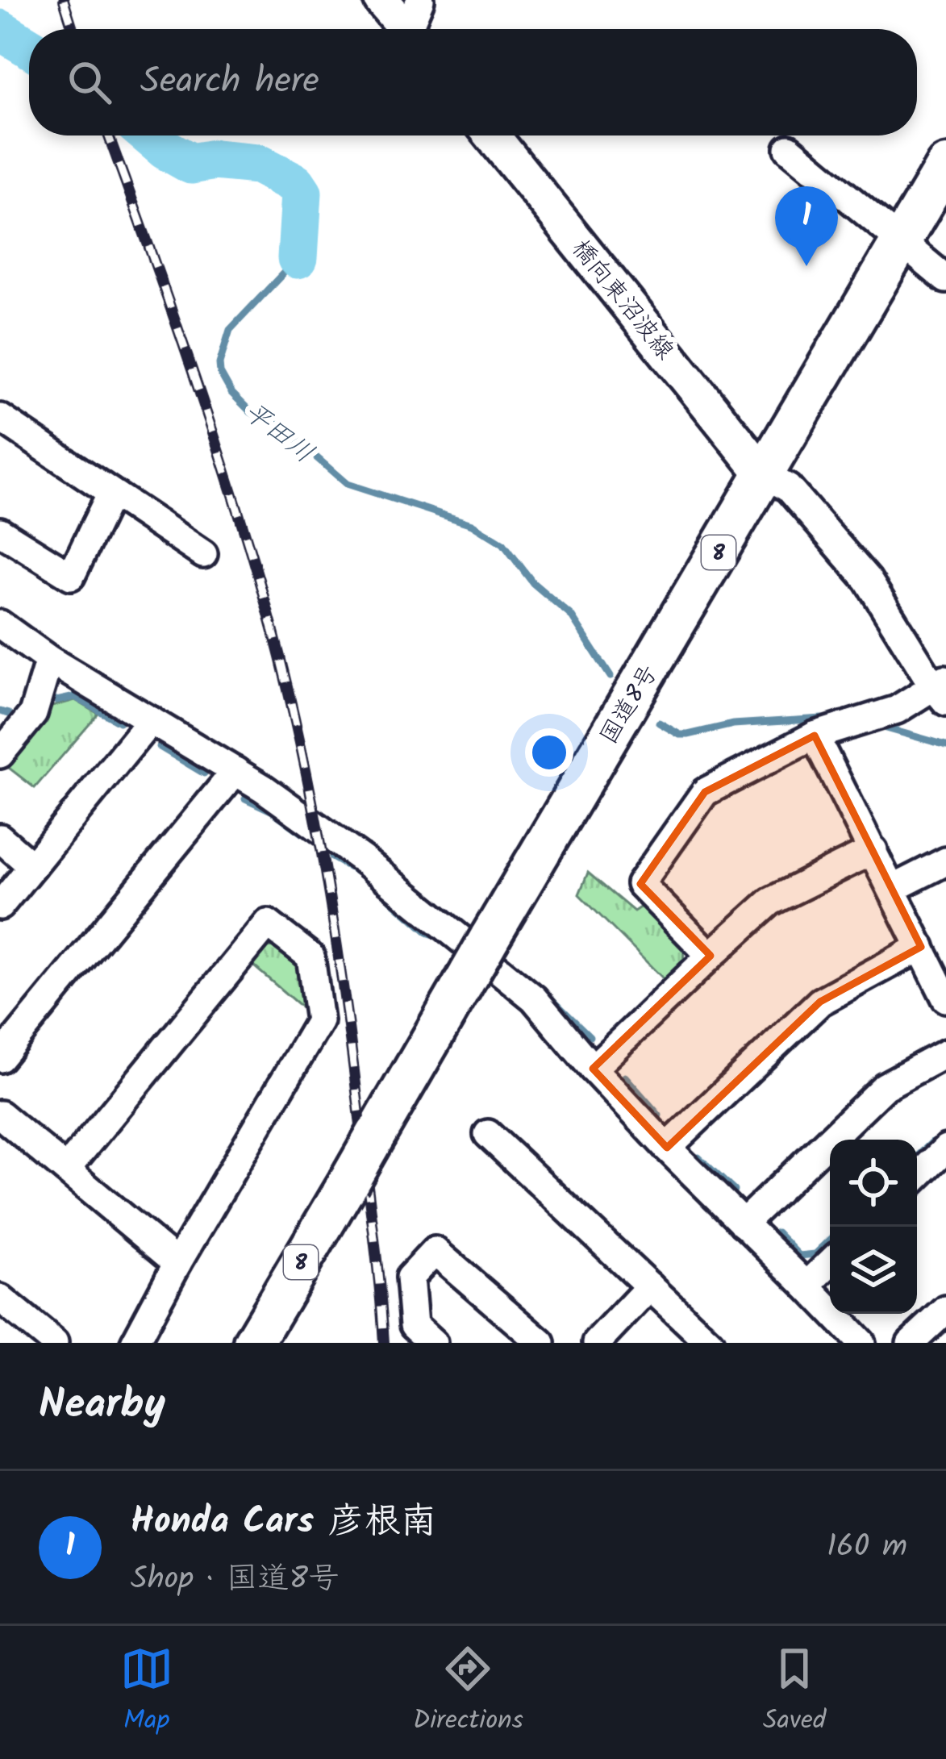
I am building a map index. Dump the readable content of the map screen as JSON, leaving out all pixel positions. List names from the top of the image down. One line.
{"streets":{"highway":["8","国道8号"],"main road":["橋向東沼波線"]},"crossings":[["橋向東沼波線","国道8号"]],"water":["平田川"],"page":{"search":"Search here","pins":"1","heading":"Nearby","list":[{"mark":"1","name":"Honda Cars 彦根南","note":"Shop · 国道8号","value":"160 m"}],"nav":["Map","Directions","Saved"]}}
